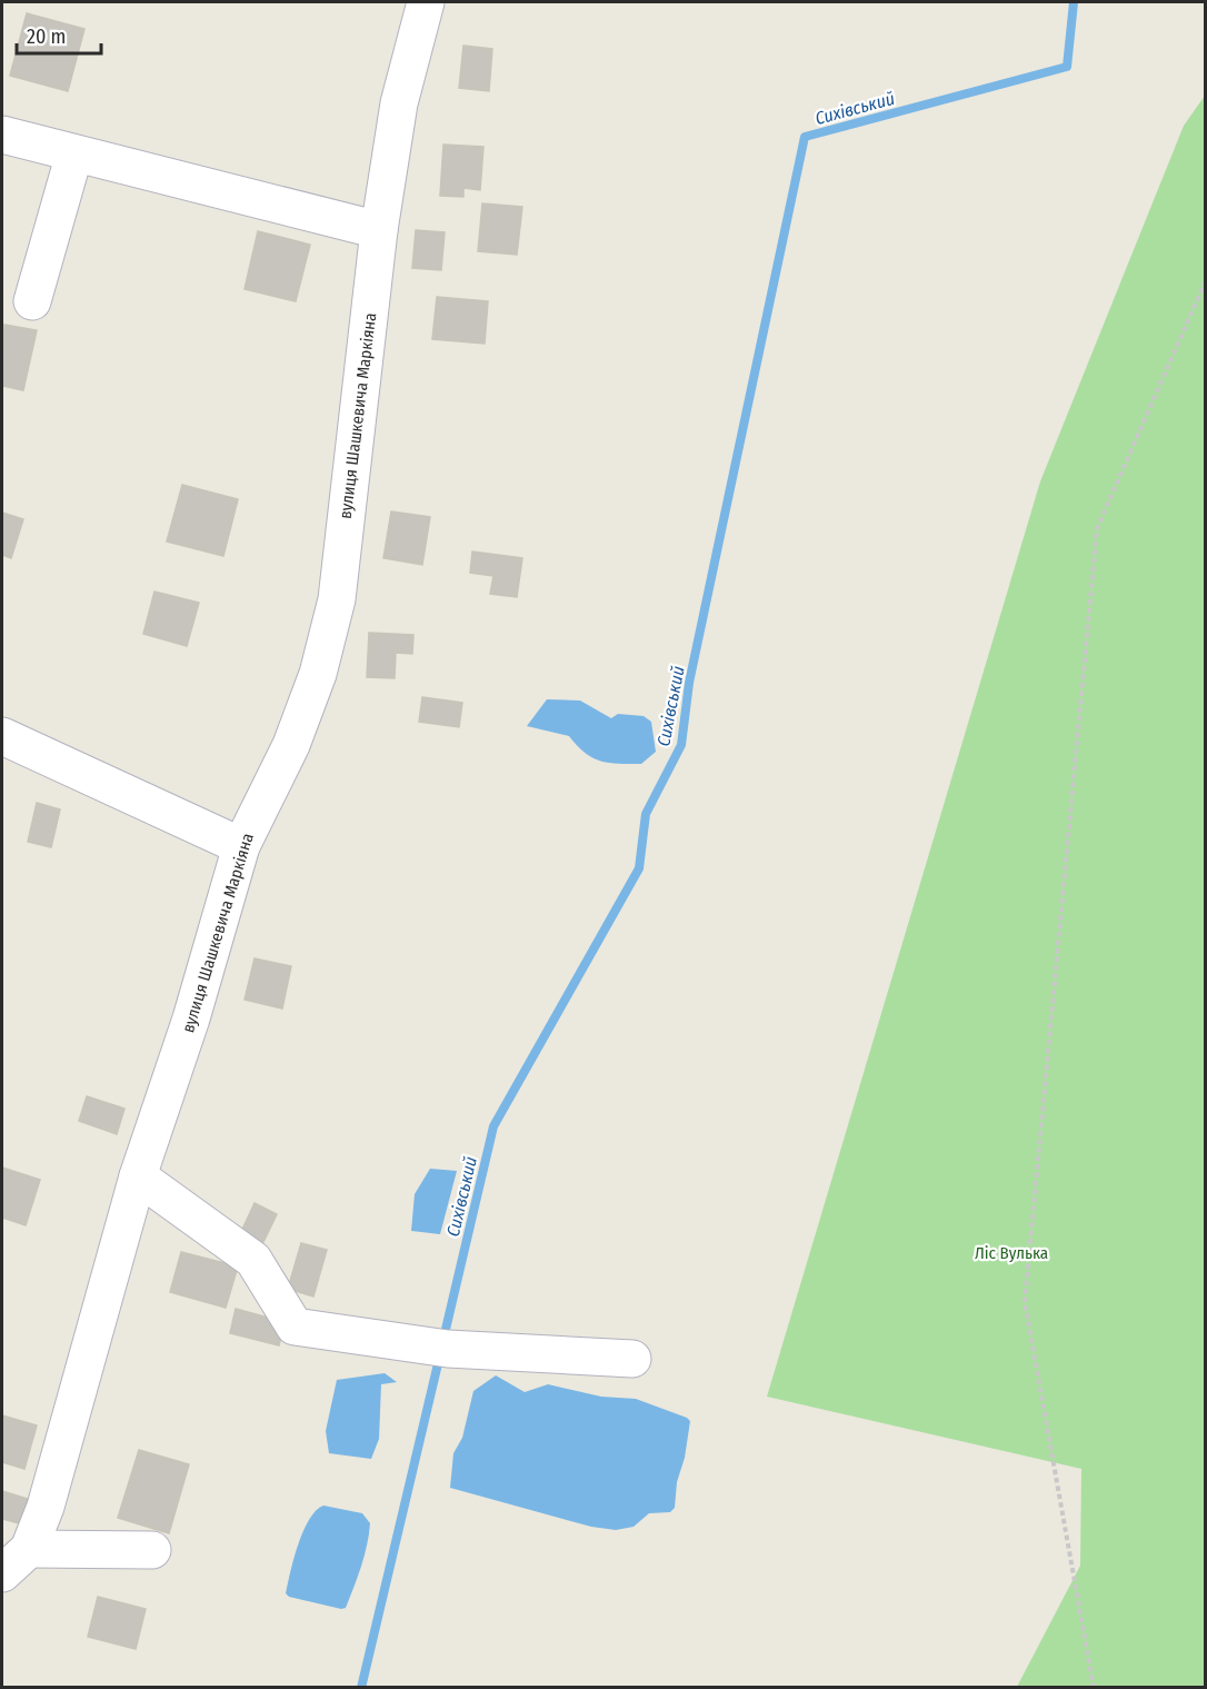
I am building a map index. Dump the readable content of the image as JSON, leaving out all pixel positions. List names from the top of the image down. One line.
{"streets":{"street":["вулиця Шашкевича Маркіяна"]},"water":["Сихівський"],"parks":["Ліс Вулька"],"scale_bar":"20 m"}
